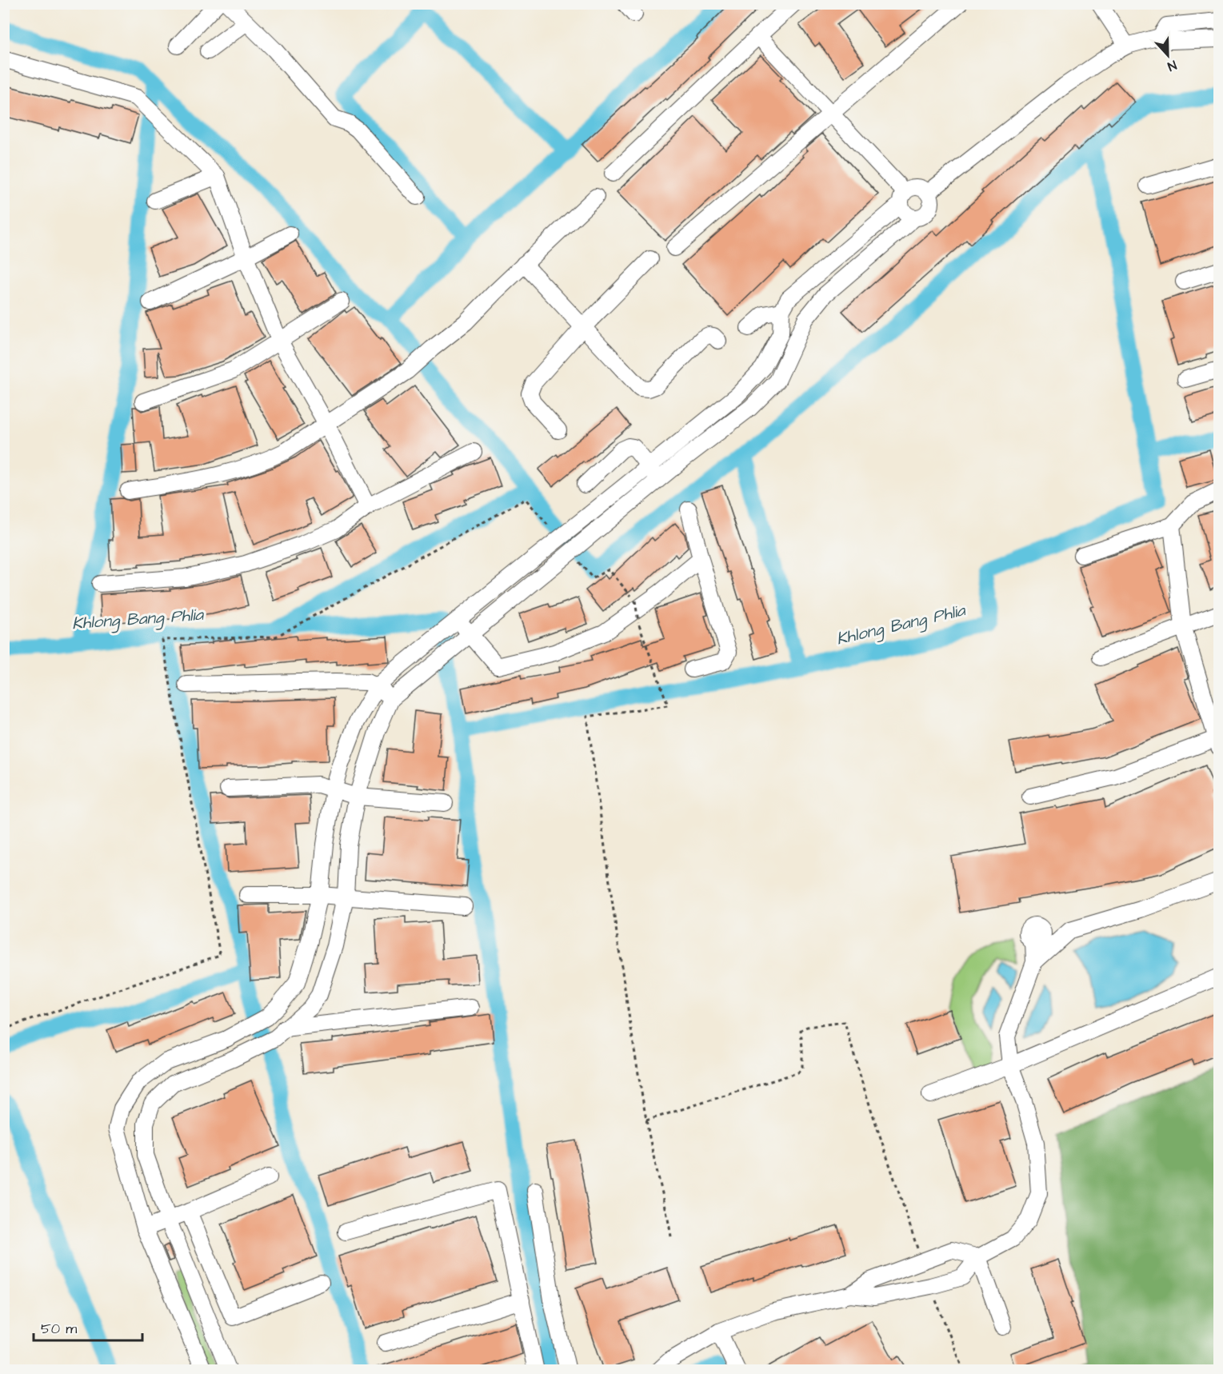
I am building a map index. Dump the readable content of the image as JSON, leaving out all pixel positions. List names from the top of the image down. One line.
{"water":["Khlong Bang Phlia"],"scale_bar":"50 m","north":"bottom"}
